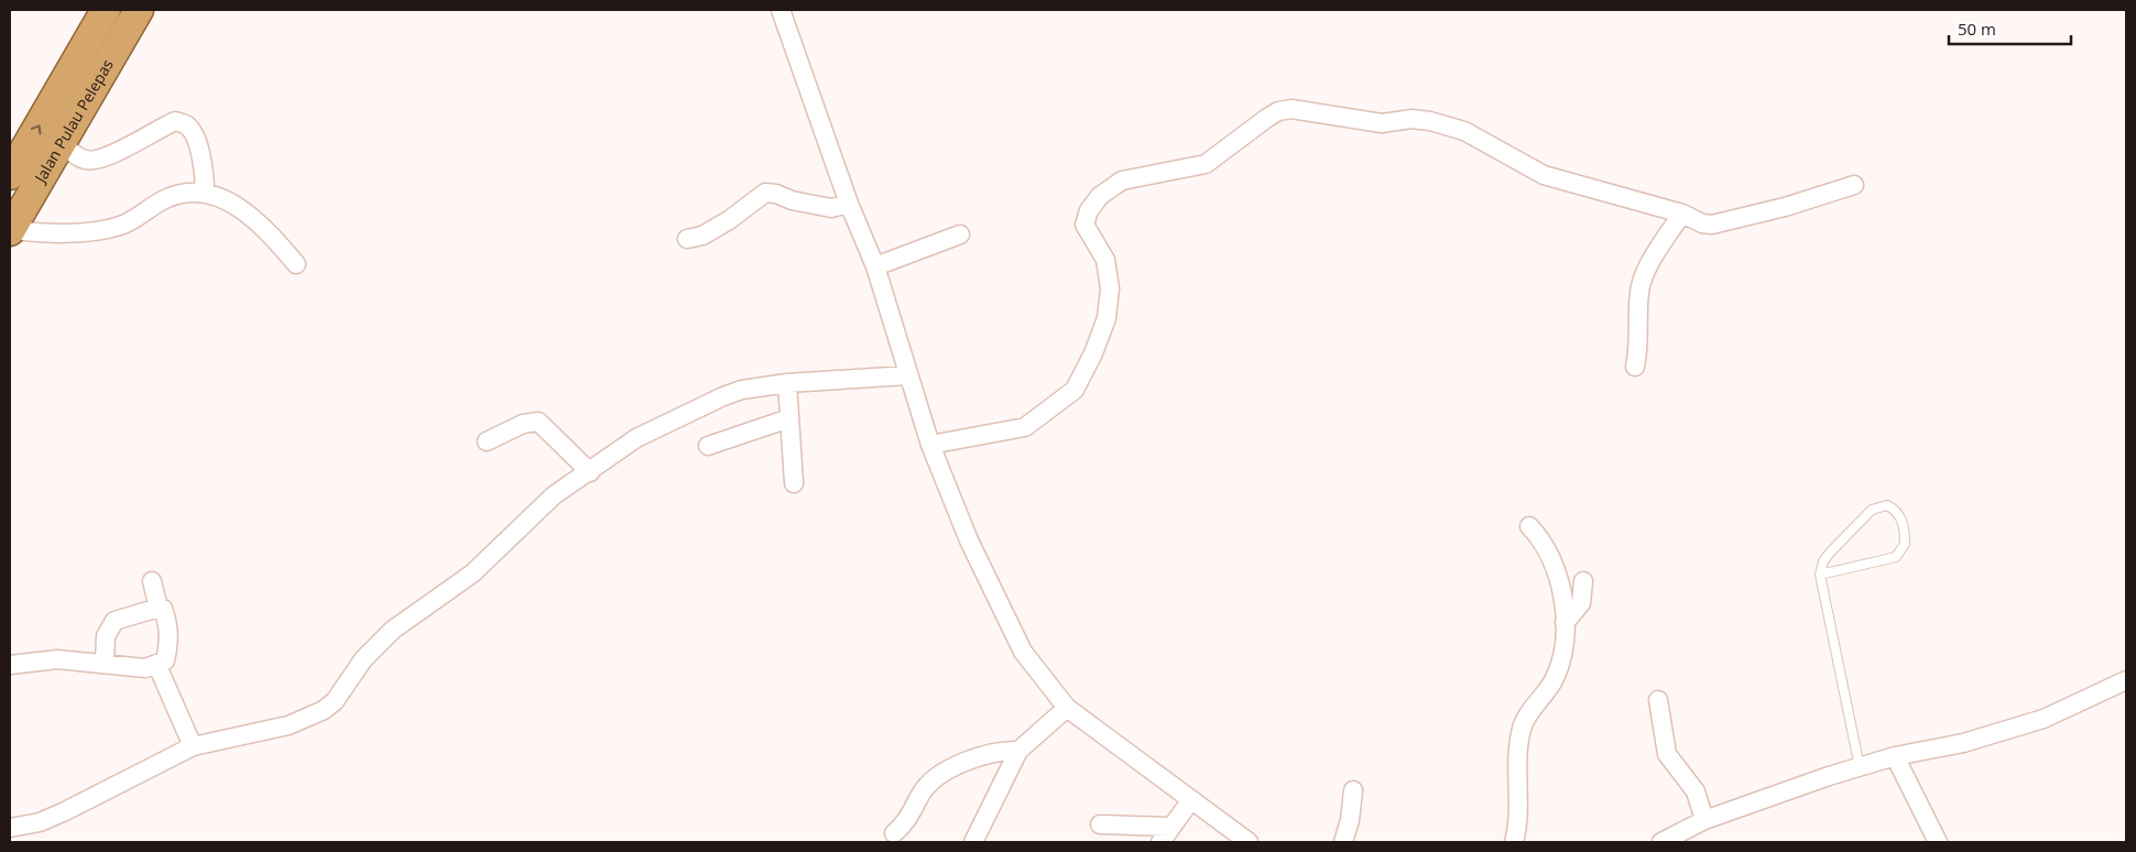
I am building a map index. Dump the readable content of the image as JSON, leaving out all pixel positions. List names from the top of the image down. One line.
{"streets":{"highway":["Jalan Pulau Pelepas"]},"scale_bar":"50 m"}
